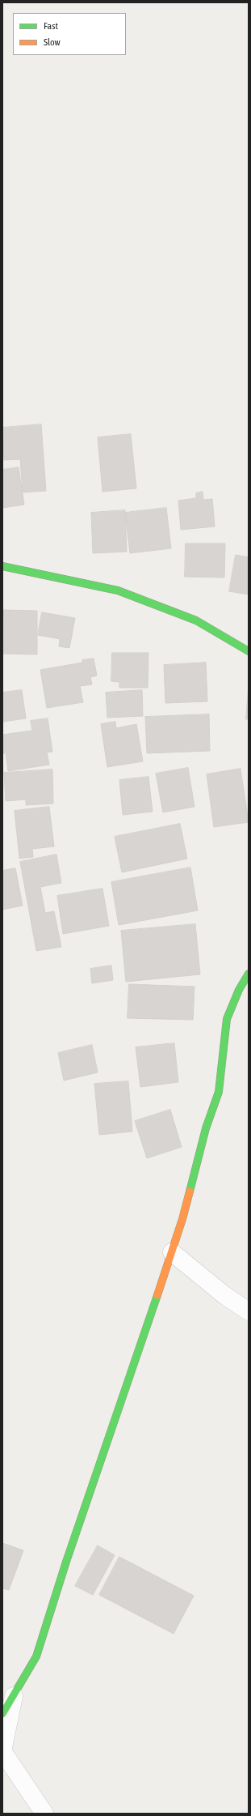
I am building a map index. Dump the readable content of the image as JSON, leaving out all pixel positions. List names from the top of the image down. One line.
{"legend":["Fast","Slow"]}
